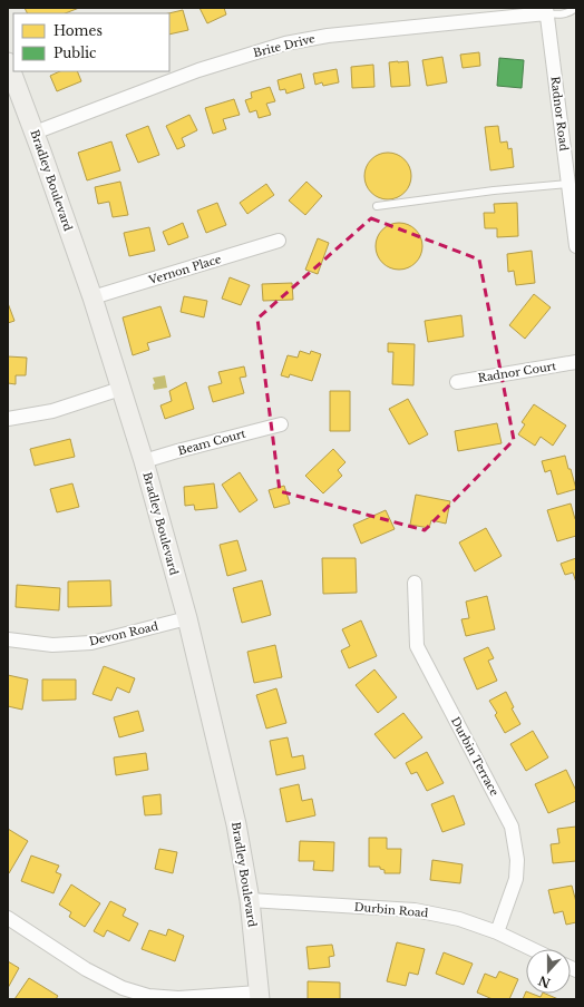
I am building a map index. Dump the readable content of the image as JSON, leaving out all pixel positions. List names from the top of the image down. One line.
{"streets":{"main road":["Bradley Boulevard"],"street":["Brite Drive","Radnor Road","Vernon Place","Radnor Court","Beam Court","Devon Road","Durbin Terrace","Durbin Road"]},"crossings":[["Brite Drive","Radnor Road"],["Brite Drive","Bradley Boulevard"],["Bradley Boulevard","Vernon Place"],["Bradley Boulevard","Beam Court"],["Bradley Boulevard","Devon Road"],["Bradley Boulevard","Durbin Road"],["Durbin Terrace","Durbin Road"]],"legend":["Homes","Public"],"north":"bottom"}
